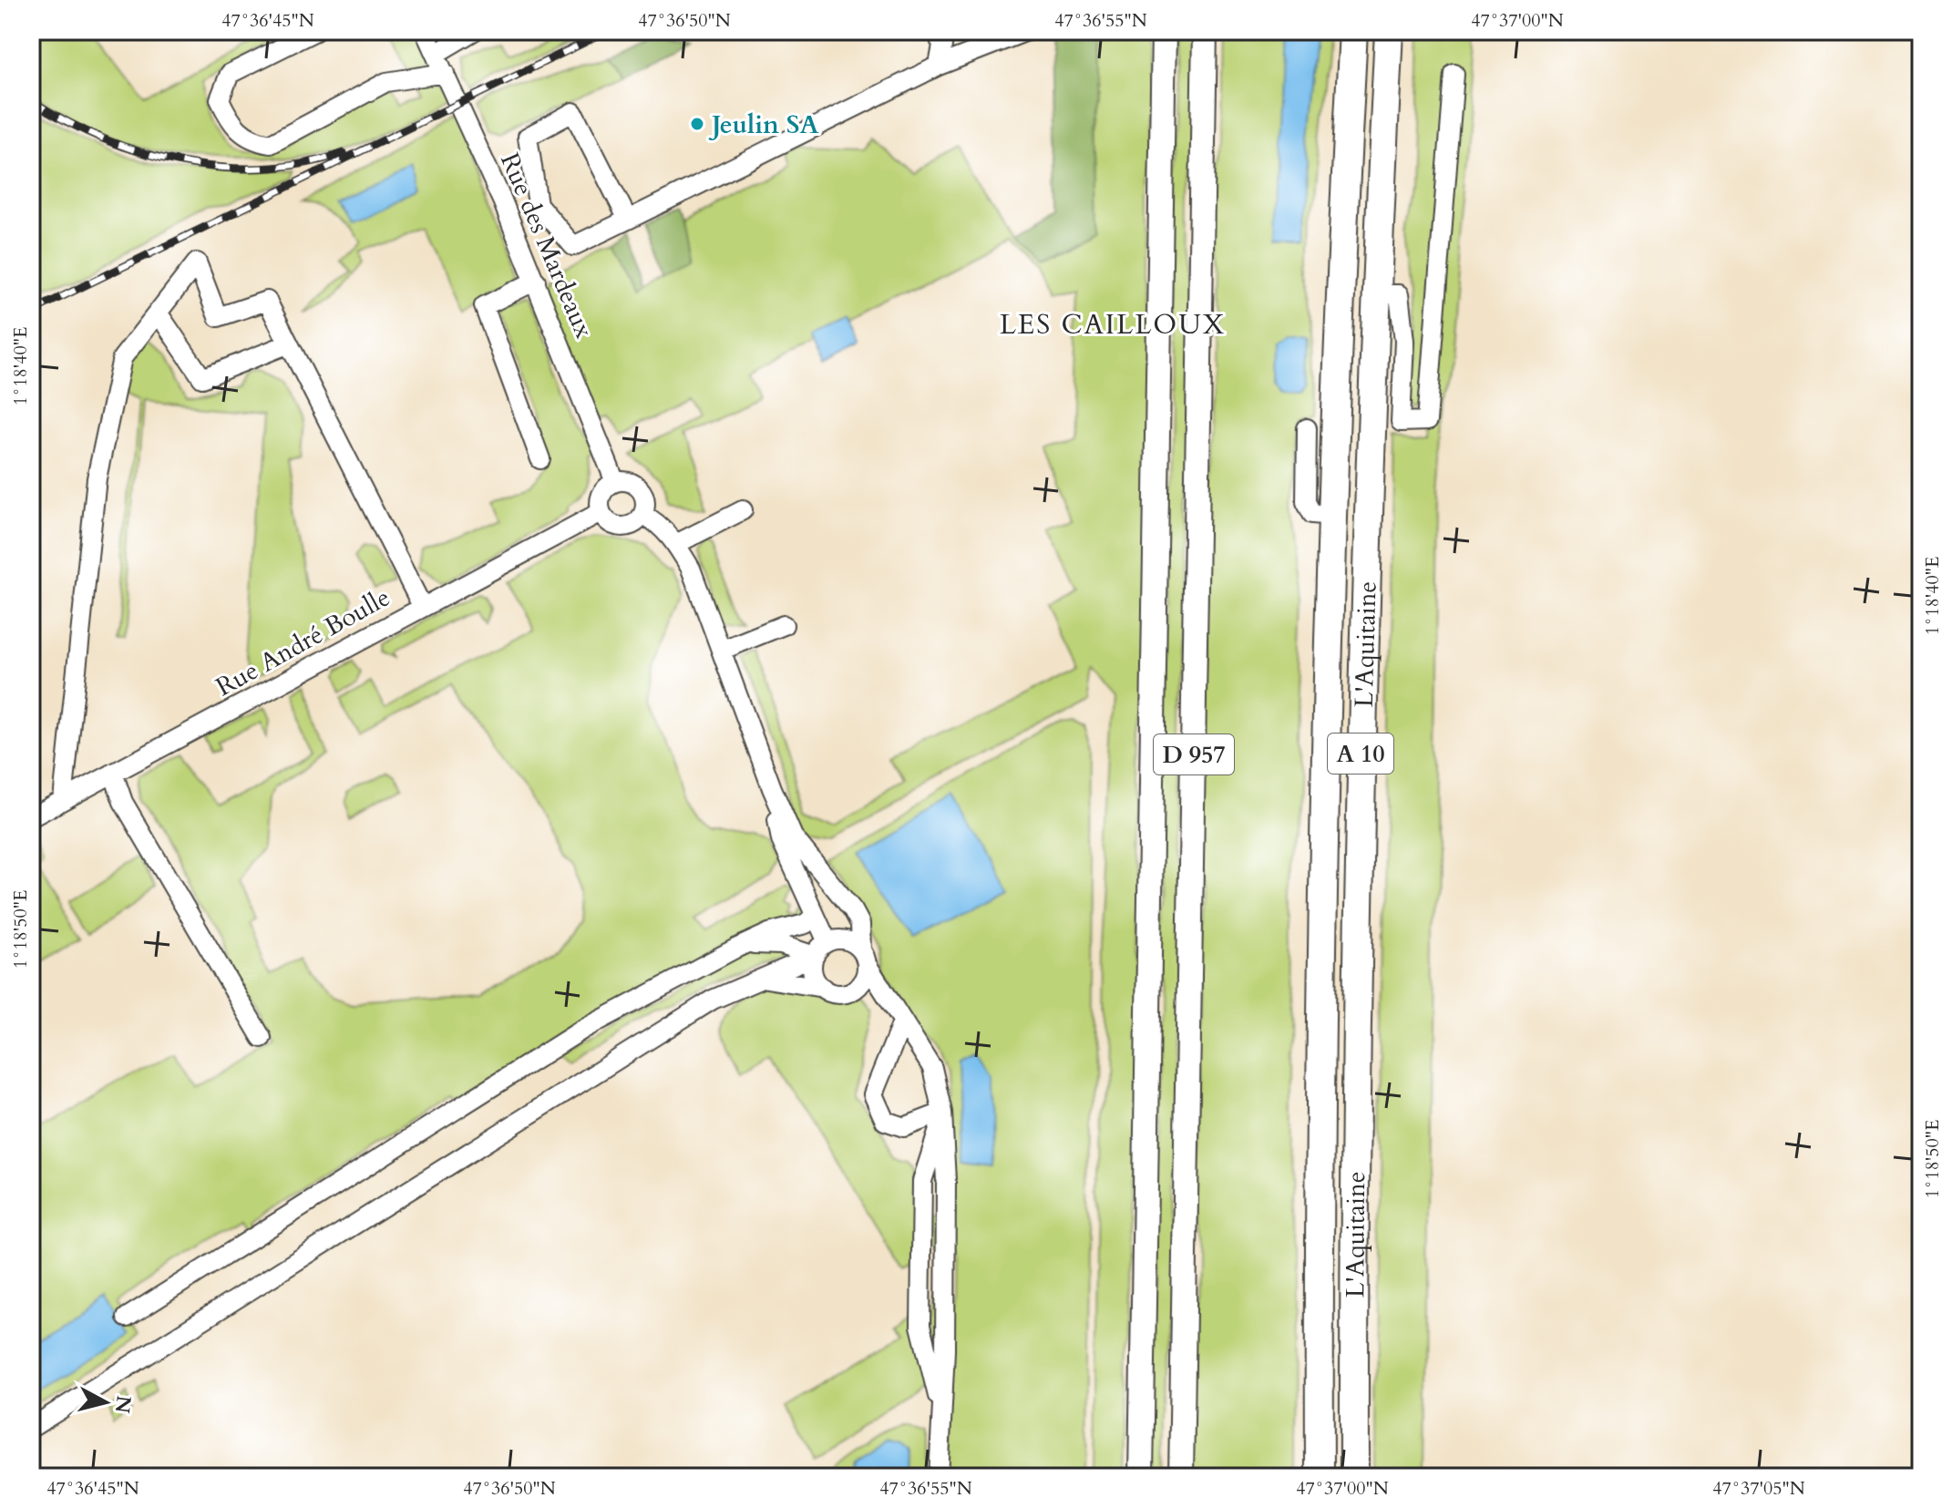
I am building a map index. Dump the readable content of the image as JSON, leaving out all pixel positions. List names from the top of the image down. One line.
{"streets":{"highway":["L'Aquitaine","A 10"],"main road":["D 957"],"street":["Rue des Mardeaux","Rue André Boulle"]},"crossings":[["Rue des Mardeaux","Rue André Boulle"]],"districts":["LES CAILLOUX"],"places":["Jeulin SA"],"north":"right","coordinates":["47°36'45\"N","47°36'50\"N","47°36'55\"N","47°37'00\"N","1°18'40\"E","1°18'50\"E","47°37'05\"N"]}
